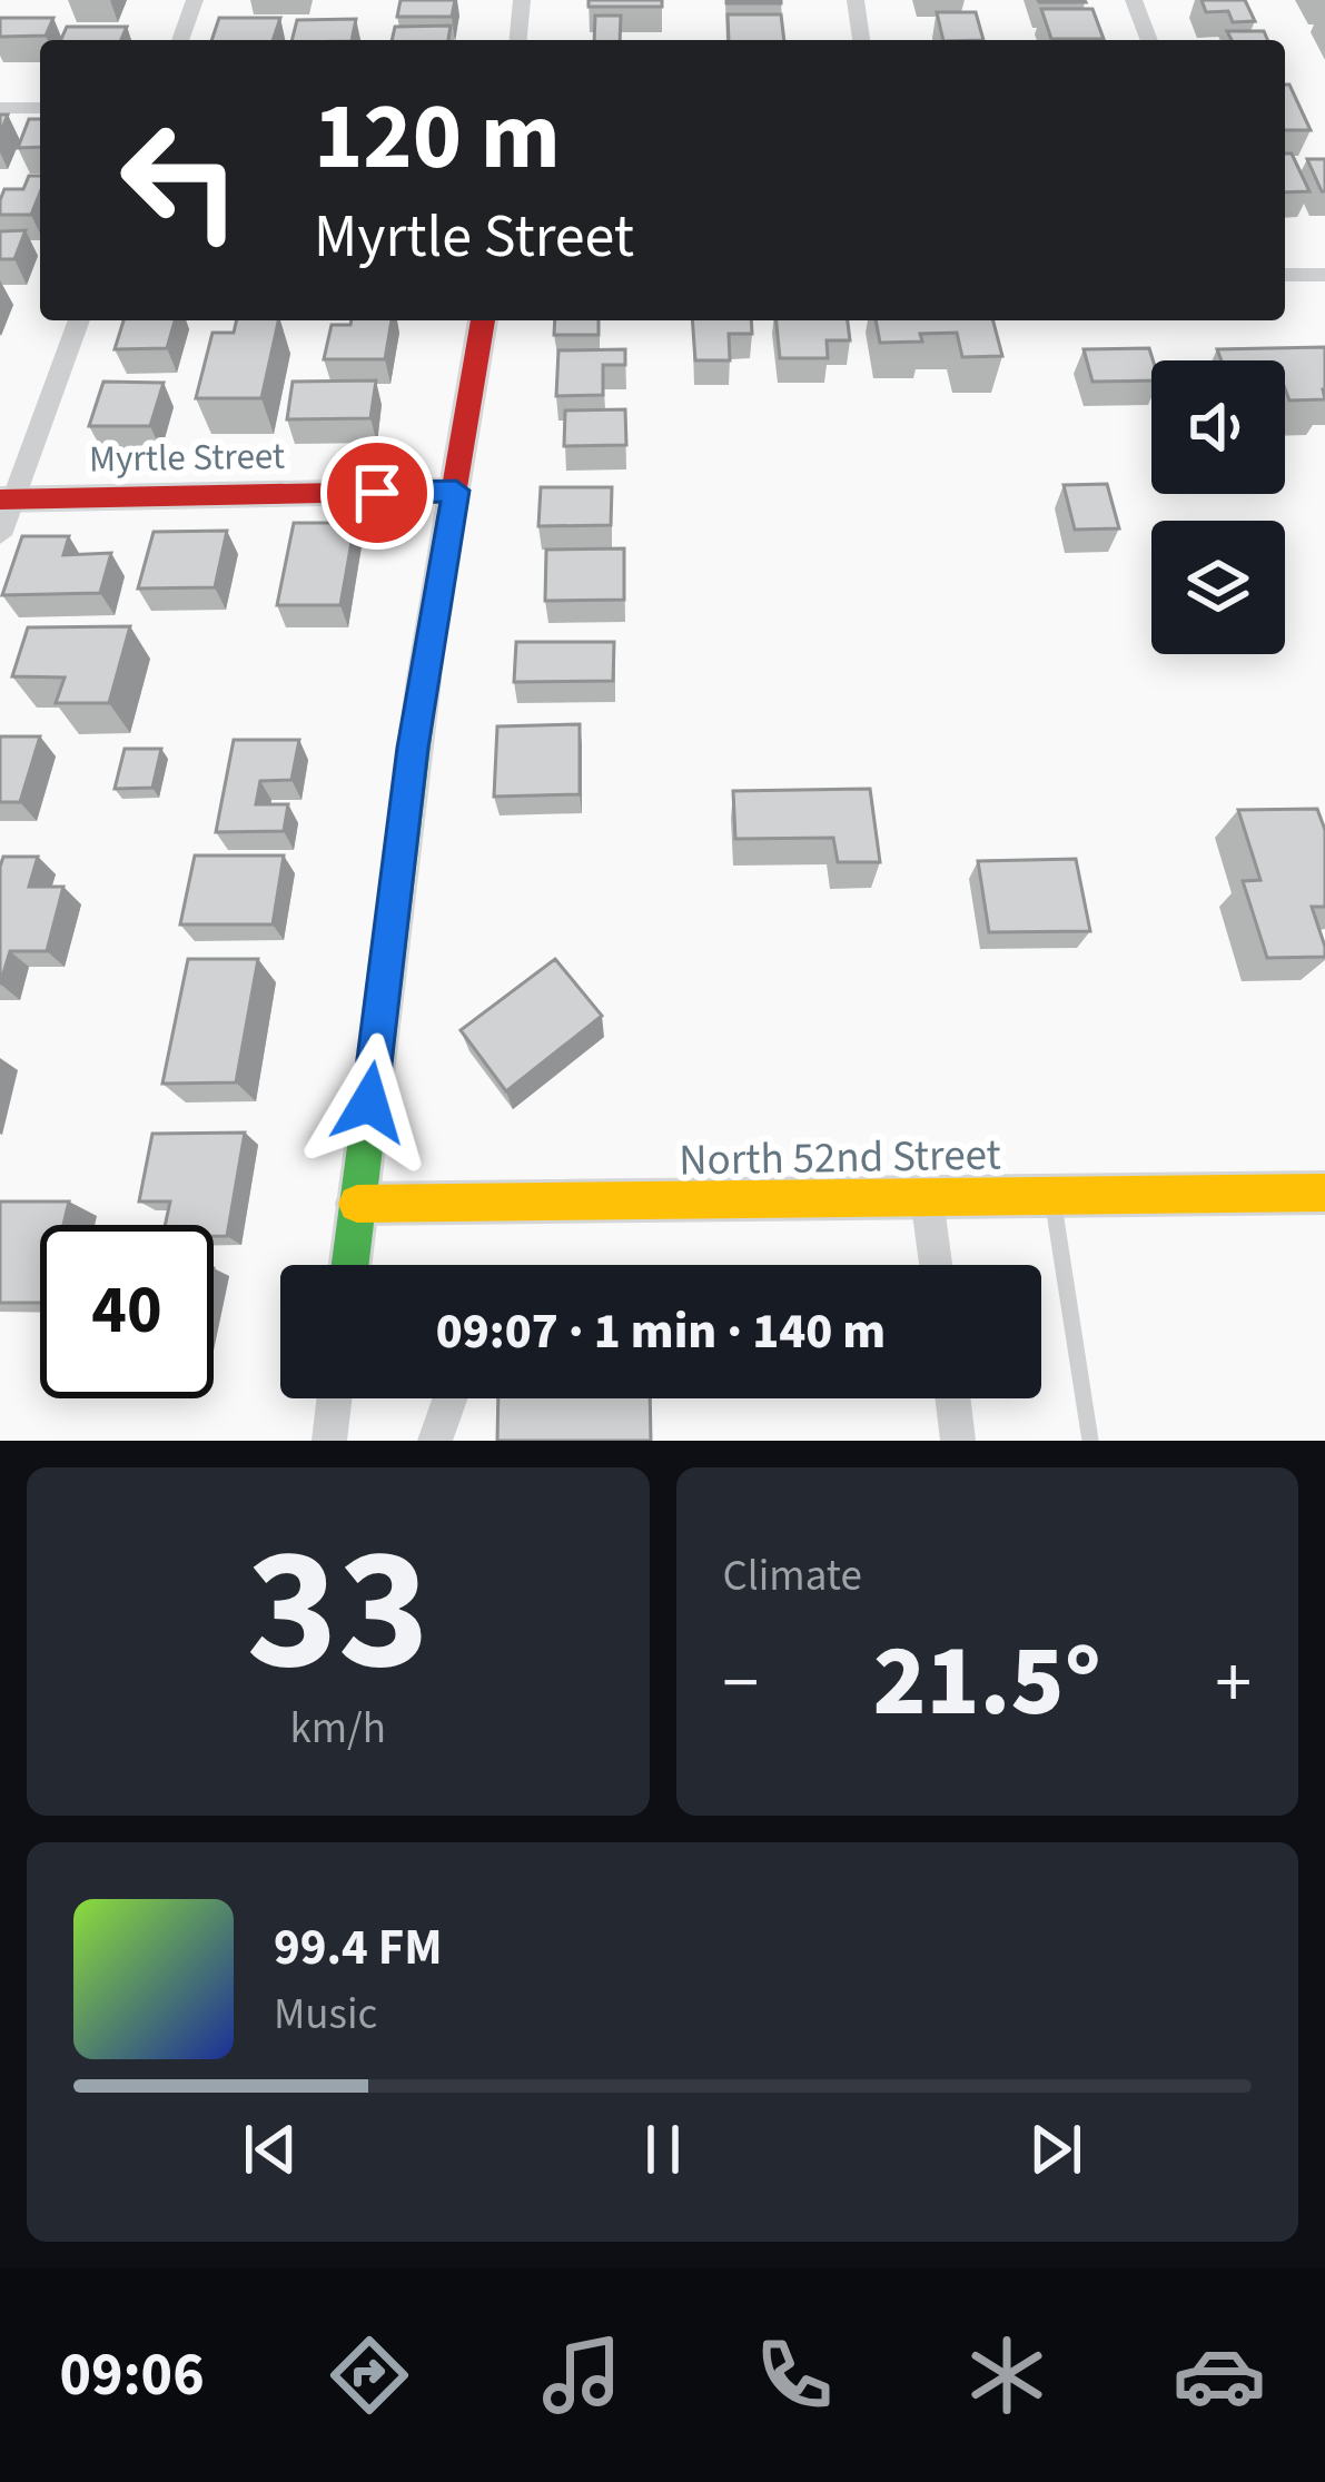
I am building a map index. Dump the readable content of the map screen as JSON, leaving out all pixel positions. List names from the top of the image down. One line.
{"streets":{"street":["Myrtle Street","North 52nd Street"]},"page":{"turn":["120 m","Myrtle Street"],"limit":"40","trip":"09:07 · 1 min · 140 m","tile":[["33","km/h"],"Climate"],"heat":["−","21.5°","+"],"song":["99.4 FM","Music"],"tabs":"09:06"}}
